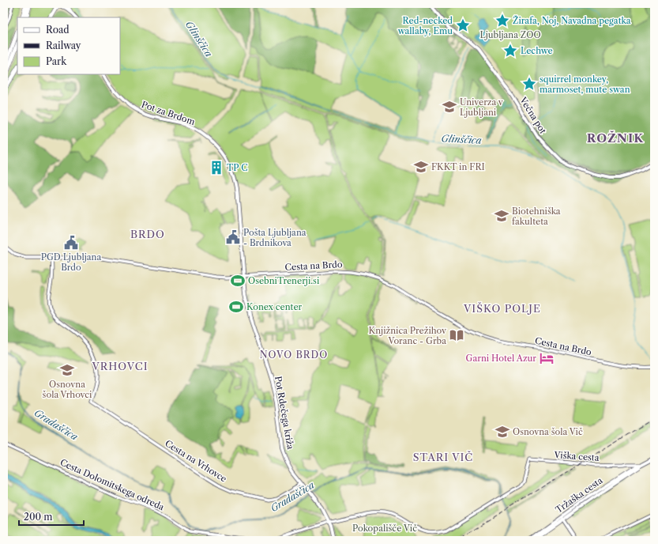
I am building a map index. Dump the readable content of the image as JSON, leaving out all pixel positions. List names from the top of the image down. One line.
{"streets":{"main road":["Pot za Brdom","Večna pot","Pot Rdečega križa","Tržaška cesta"],"street":["Cesta na Brdo","Viška cesta","Cesta na Vrhovce","Cesta Dolomitskega odreda"]},"crossings":[["Pot za Brdom","Cesta na Brdo"],["Pot za Brdom","Pot Rdečega križa"],["Cesta na Brdo","Pot Rdečega križa"],["Cesta na Brdo","Cesta na Vrhovce"],["Pot Rdečega križa","Viška cesta"],["Pot Rdečega križa","Cesta na Vrhovce"],["Viška cesta","Tržaška cesta"]],"districts":["ROŽNIK","BRDO","VIŠKO POLJE","NOVO BRDO","VRHOVCI","STARI VIČ"],"water":["Glinščica","Gradaščica"],"parks":["Ljubljana ZOO","Pokopališče Vič"],"places":{"place":["Žirafa, Noj, Navadna pegatka","Red-necked wallaby, Emu","Lechwe","squirrel monkey, marmoset, mute swan"],"school or university":["Univerza v Ljubljani","FKKT in FRI","Biotehniška fakulteta","Osnovna šola Vrhovci","Osnovna šola Vič"],"building":["TP C"],"public building":["Pošta Ljubljana - Brdnikova","PGD Ljubljana Brdo"],"sports":["OsebniTrenerji.si","Konex center"],"library":["Knjižnica Prežihov Voranc - Grba"],"hotel":["Garni Hotel Azur"]},"legend":["Road","Railway","Park"],"scale_bar":"200 m"}
